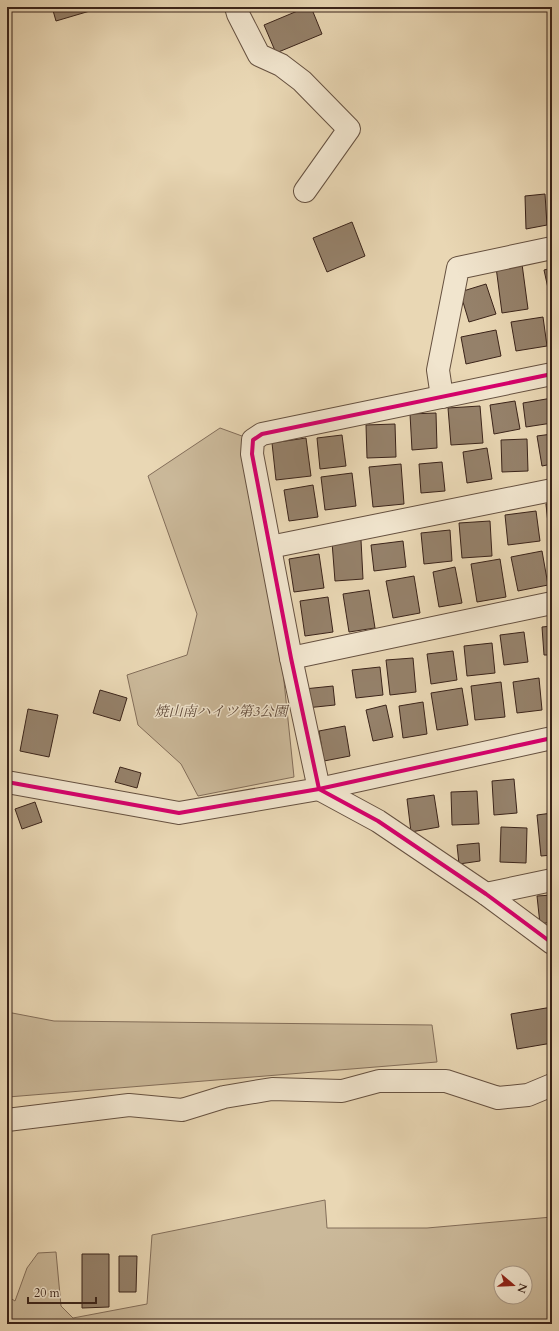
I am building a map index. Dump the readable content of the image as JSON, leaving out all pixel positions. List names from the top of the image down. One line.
{"parks":["焼山南ハイツ第3公園"],"scale_bar":"20 m","north":"right"}
